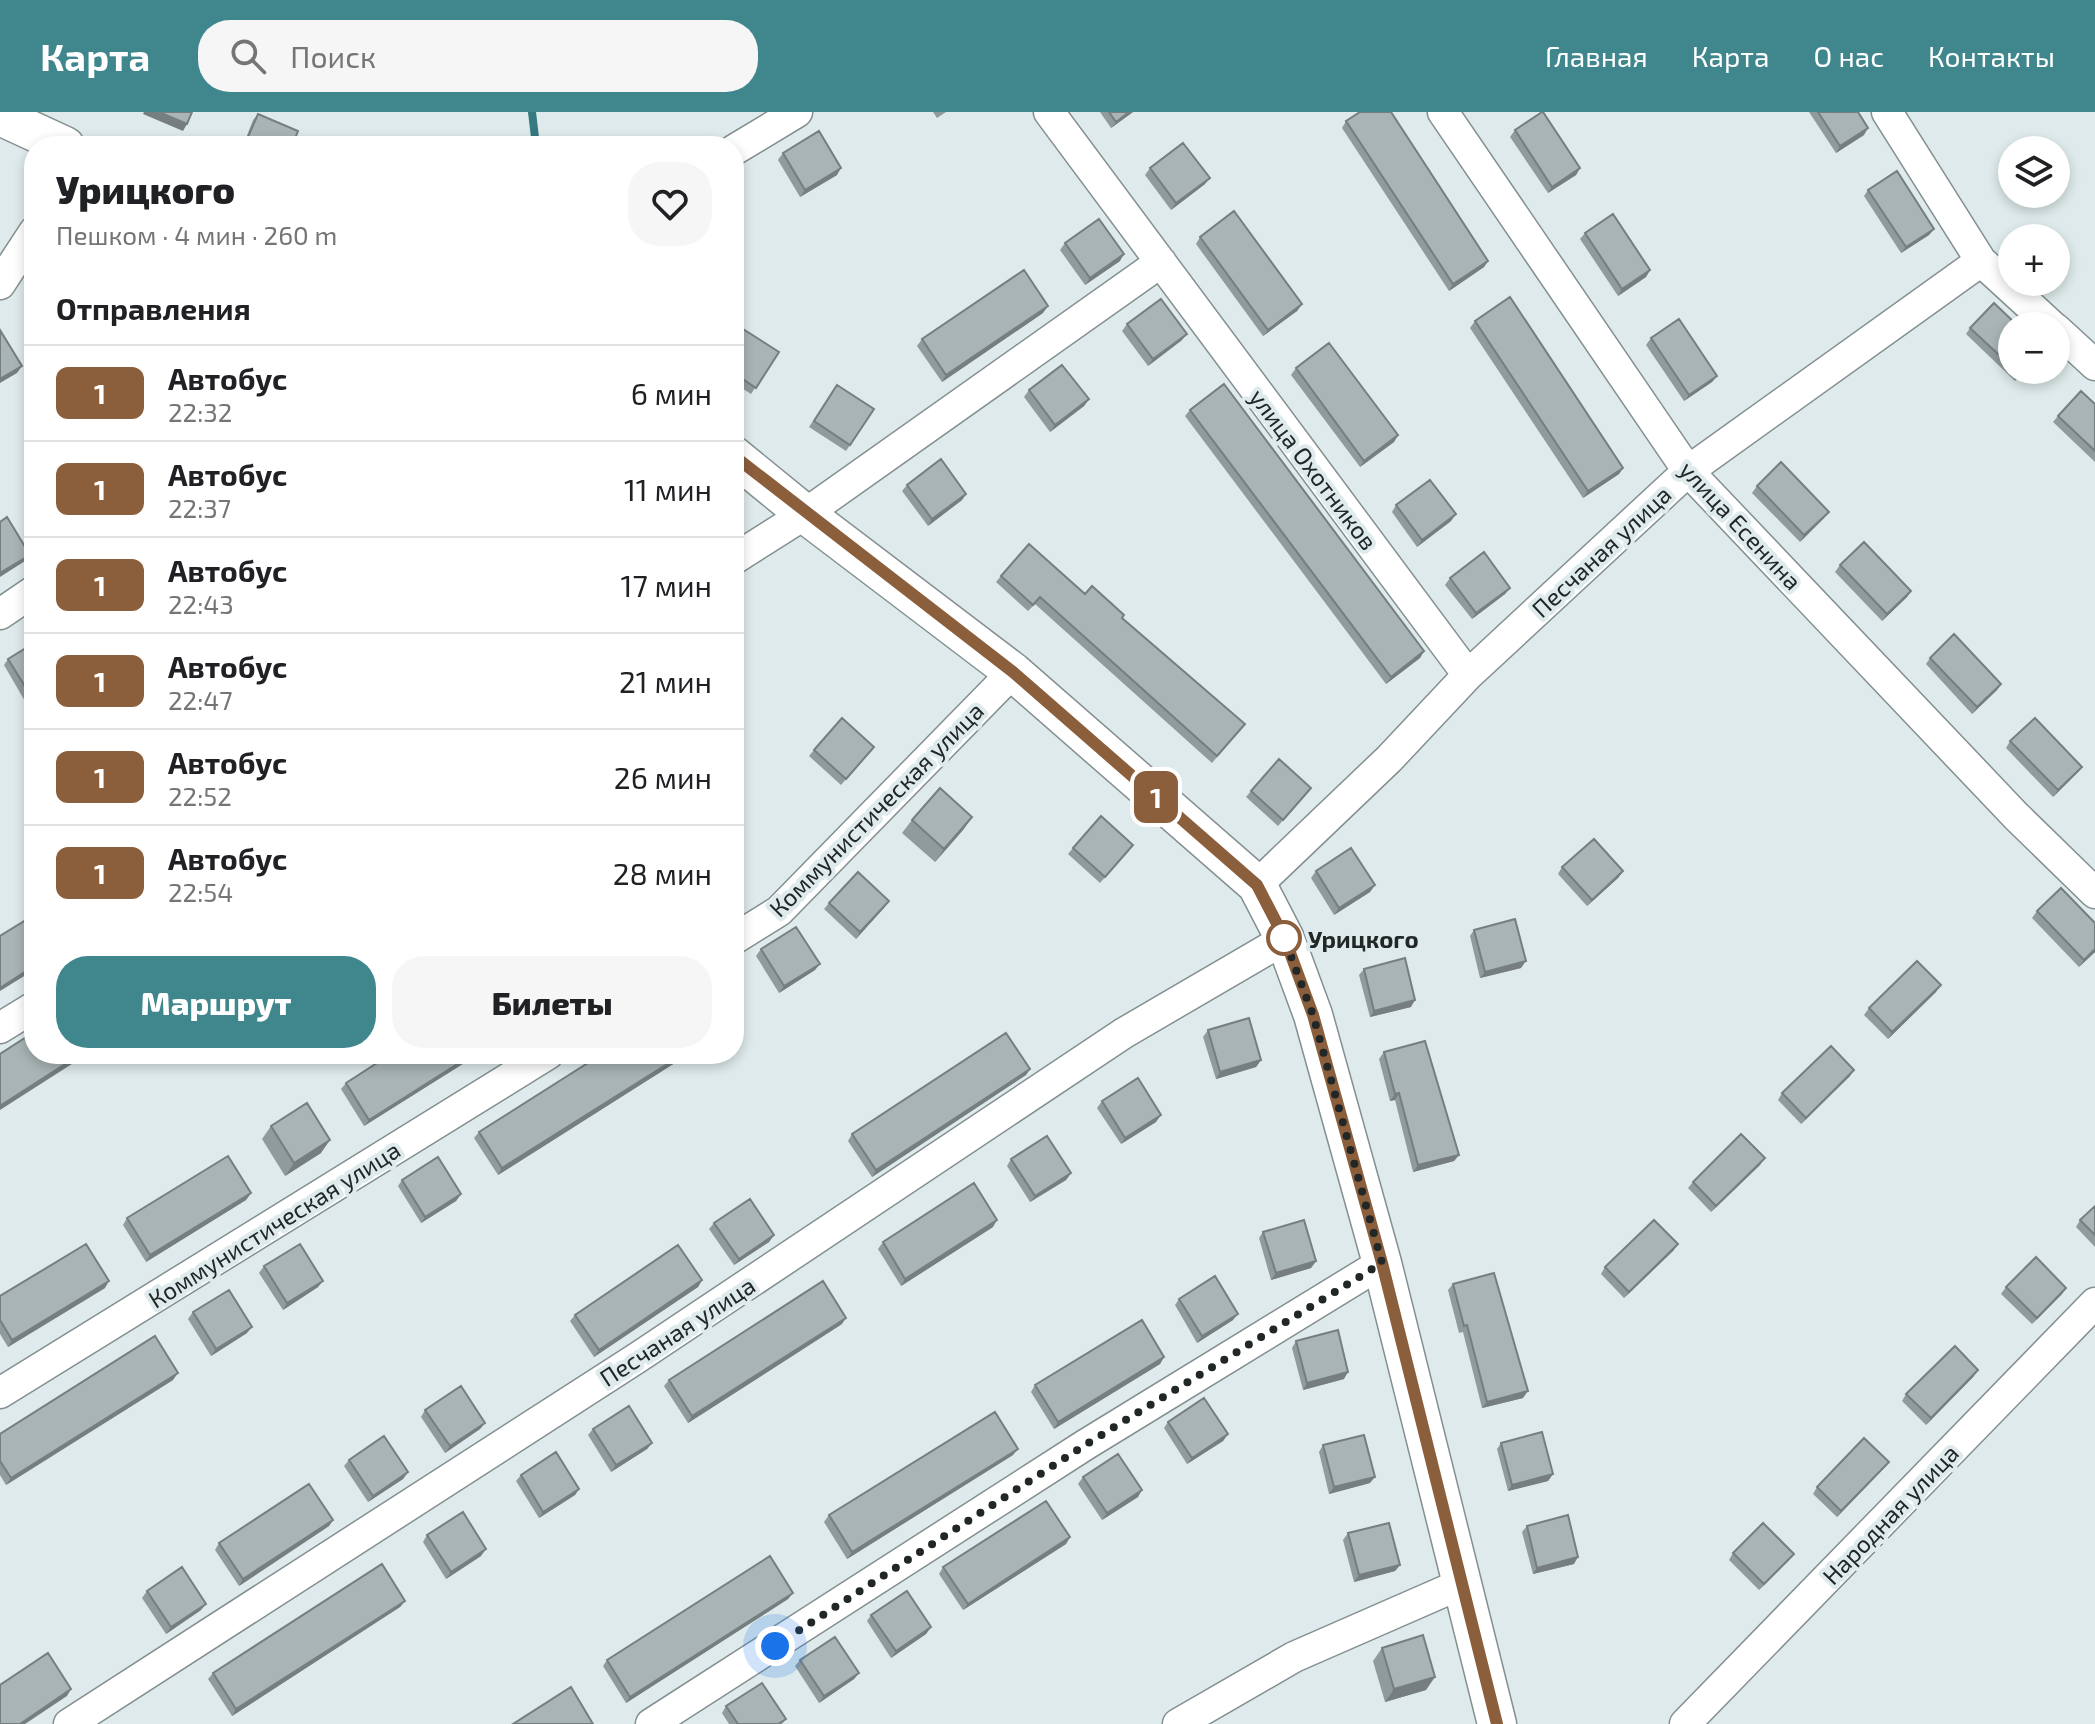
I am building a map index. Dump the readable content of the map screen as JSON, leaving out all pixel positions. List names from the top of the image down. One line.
{"streets":{"street":["улица Охотников","улица Есенина","Песчаная улица","Коммунистическая улица","Народная улица"]},"crossings":[["улица Охотников","Песчаная улица"],["улица Есенина","Песчаная улица"]],"places":["Урицкого"],"lines":["bus line 1"],"page":{"header":"Карта","search":"Поиск","nav":["Главная","Карта","О нас","Контакты"],"on_map":"1","map_buttons":["+","−"],"heading":[["Урицкого","Пешком · 4 мин · 260 m"],"Отправления"],"list":[{"mark":"1","name":"Автобус","note":"22:32","value":"6 мин"},{"mark":"1","name":"Автобус","note":"22:37","value":"11 мин"},{"mark":"1","name":"Автобус","note":"22:43","value":"17 мин"},{"mark":"1","name":"Автобус","note":"22:47","value":"21 мин"},{"mark":"1","name":"Автобус","note":"22:52","value":"26 мин"},{"mark":"1","name":"Автобус","note":"22:54","value":"28 мин"}],"buttons":["Маршрут","Билеты"]}}
